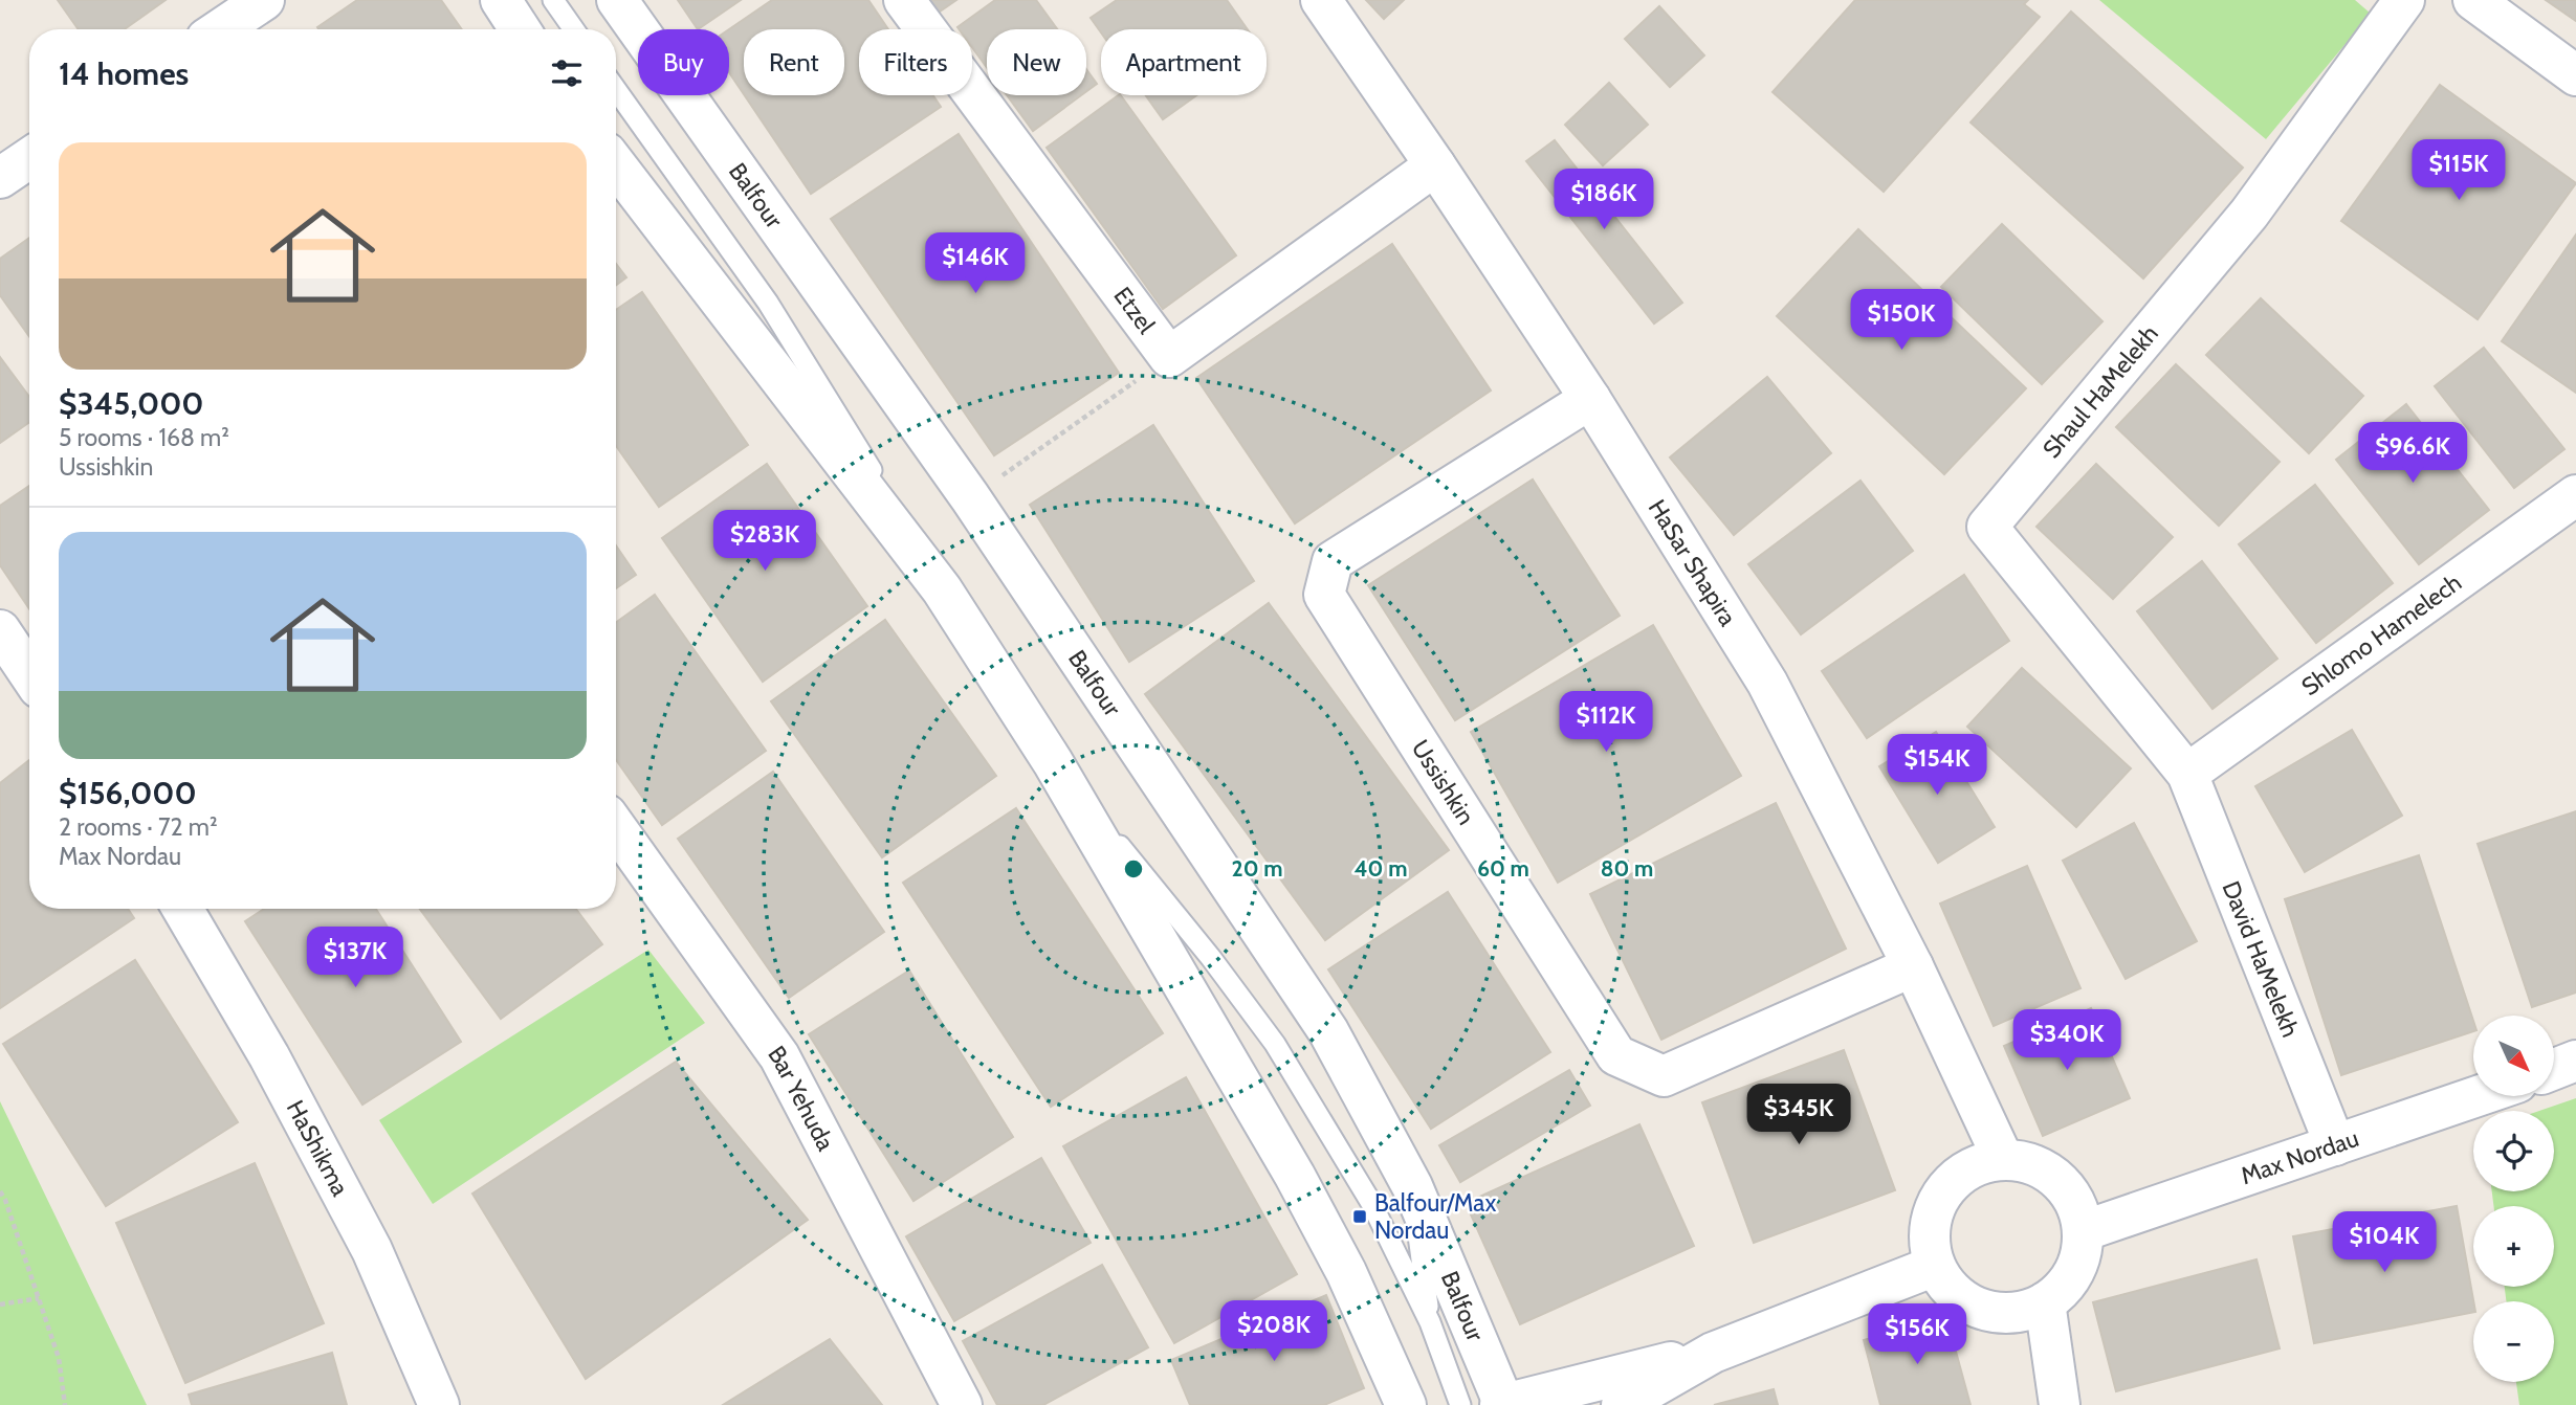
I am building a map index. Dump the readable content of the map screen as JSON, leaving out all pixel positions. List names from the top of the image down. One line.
{"streets":{"street":["Balfour","Etzel","Shaul HaMelekh","HaSar Shapira","Shlomo Hamelech","Ussishkin","David HaMelekh","Bar Yehuda","HaShikma","Max Nordau"]},"crossings":[["Etzel","HaSar Shapira"],["Shaul HaMelekh","Shlomo Hamelech"],["Shaul HaMelekh","David HaMelekh"],["HaSar Shapira","Ussishkin"],["HaSar Shapira","Max Nordau"],["Shlomo Hamelech","David HaMelekh"],["David HaMelekh","Max Nordau"]],"places":{"transit":["Balfour/Max Nordau"]},"north":"bottom right","page":{"chip":["Buy","Rent","Filters","New","Apartment"],"heading":"14 homes","list":[{"name":"$345,000","note":"5 rooms · 168 m² · Ussishkin"},{"name":"$156,000","note":"2 rooms · 72 m² · Max Nordau"}],"price":["$115K","$186K","$146K","$150K","$96.6K","$283K","$112K","$154K","$137K","$340K","$345K","$104K","$208K","$156K"],"map_buttons":["+","−"]},"rings":["20 m","40 m","60 m","80 m"]}
